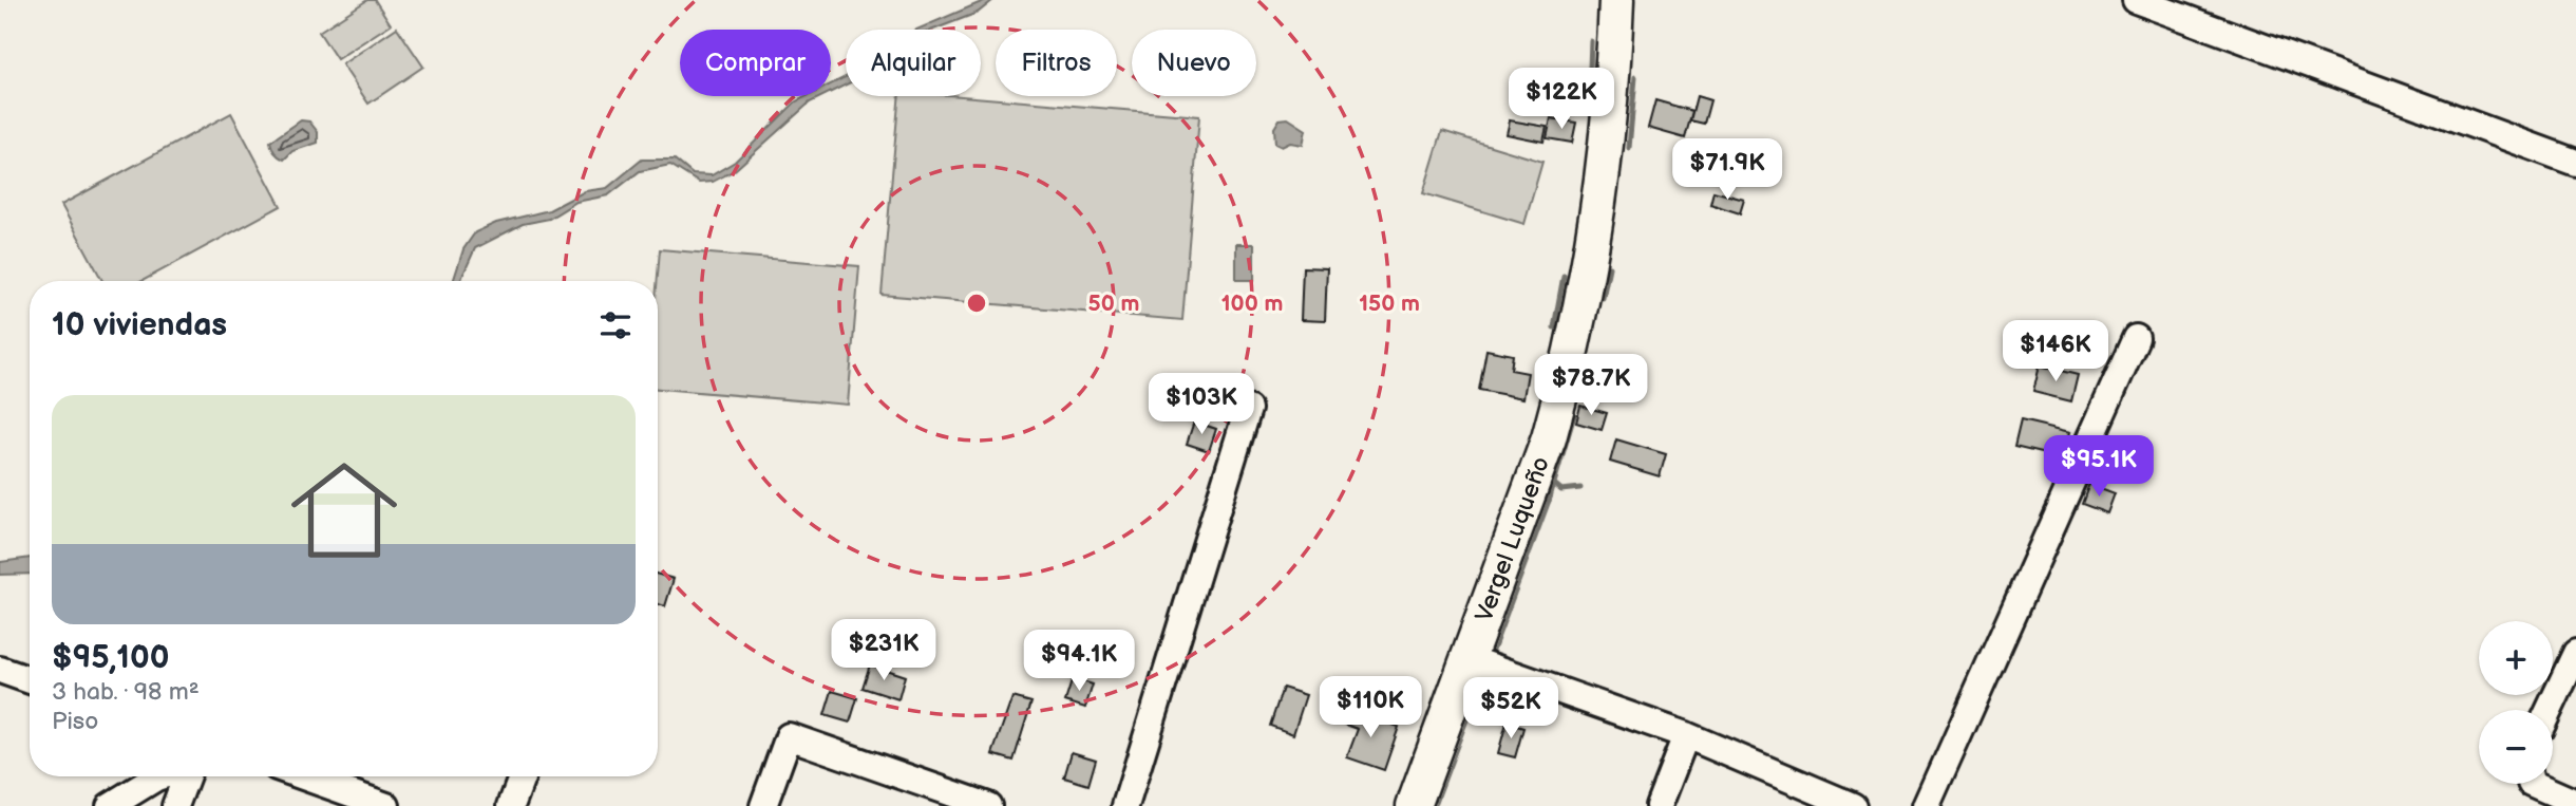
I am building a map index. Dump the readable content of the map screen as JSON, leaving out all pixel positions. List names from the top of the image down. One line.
{"streets":{"main road":["Vergel Luqueño"]},"page":{"chip":["Comprar","Alquilar","Filtros","Nuevo"],"price":["$122K","$71.9K","$146K","$78.7K","$103K","$95.1K","$231K","$94.1K","$110K","$52K"],"heading":"10 viviendas","list":[{"name":"$95,100","note":"3 hab. · 98 m² · Piso"}],"map_buttons":["+","−"]},"rings":["50 m","100 m","150 m"]}
